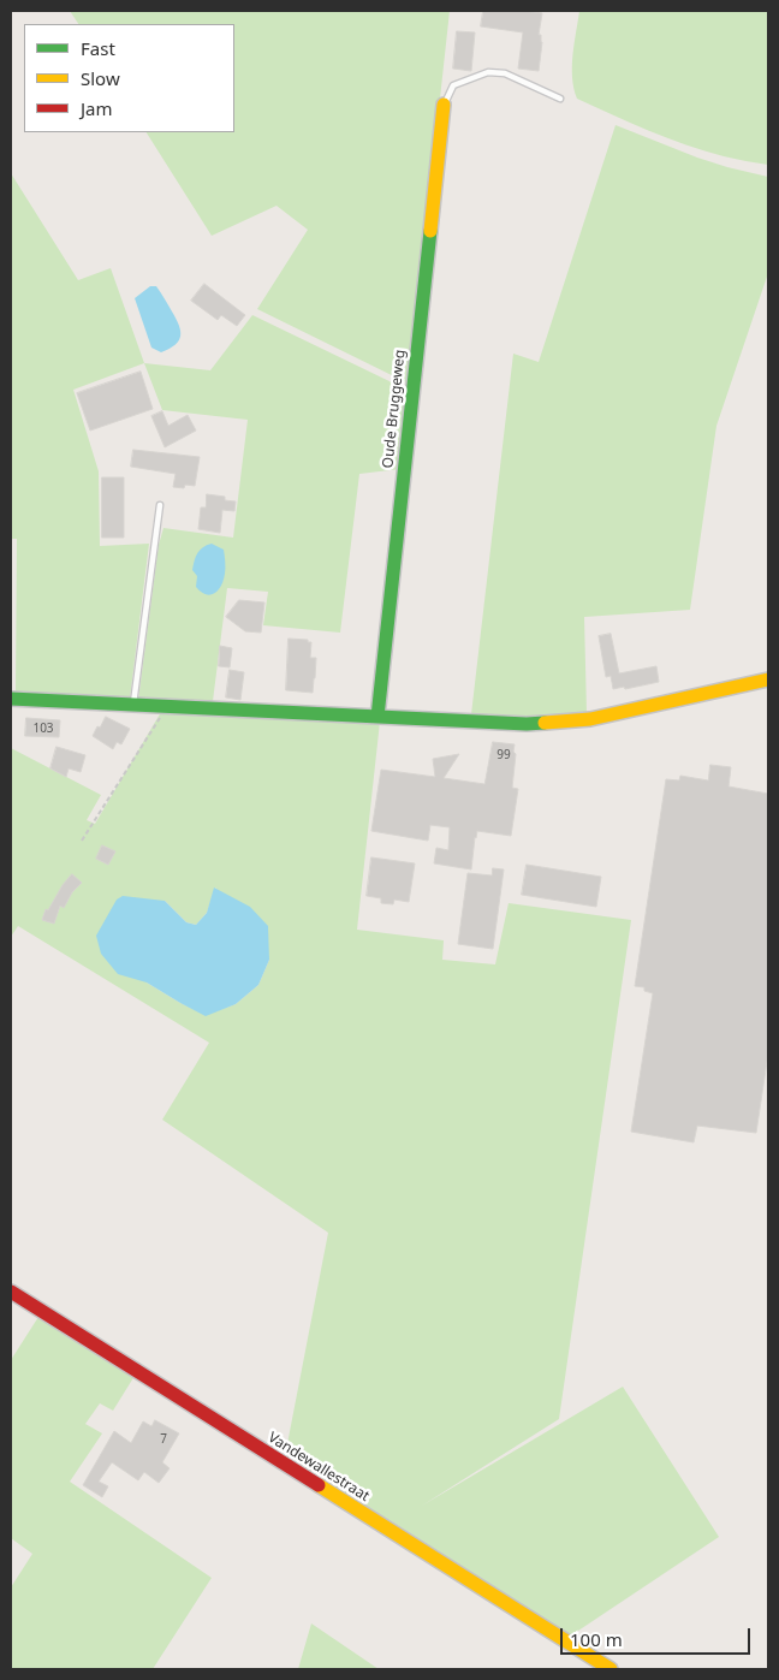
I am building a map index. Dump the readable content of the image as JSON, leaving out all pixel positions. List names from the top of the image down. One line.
{"streets":{"street":["Oude Bruggeweg","Vandewallestraat"]},"house_numbers":["103","99","7"],"legend":["Fast","Slow","Jam"],"scale_bar":"100 m"}
